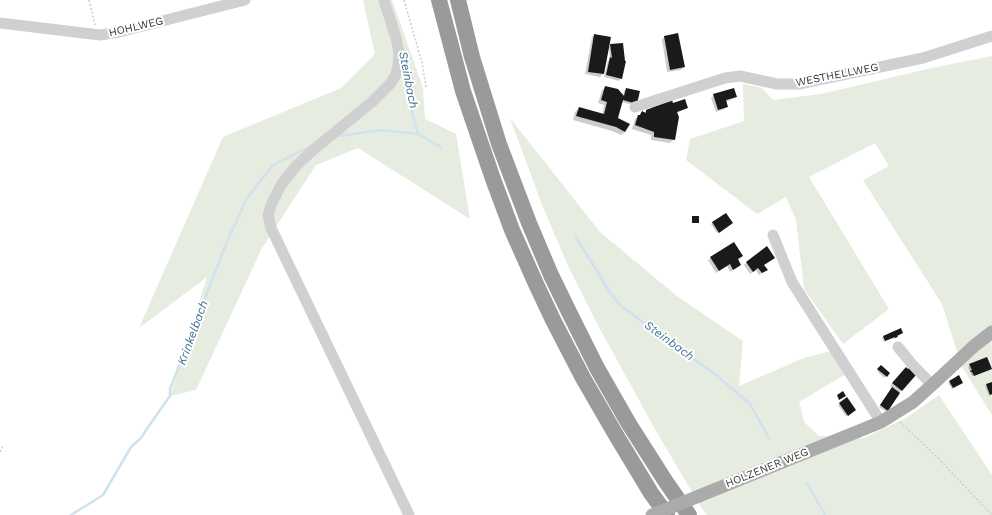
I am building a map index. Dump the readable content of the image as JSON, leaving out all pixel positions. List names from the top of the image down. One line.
{"streets":{"main road":["HOLZENER WEG"],"street":["HOHLWEG","WESTHELLWEG"]},"water":["Steinbach","Krinkelbach"]}
